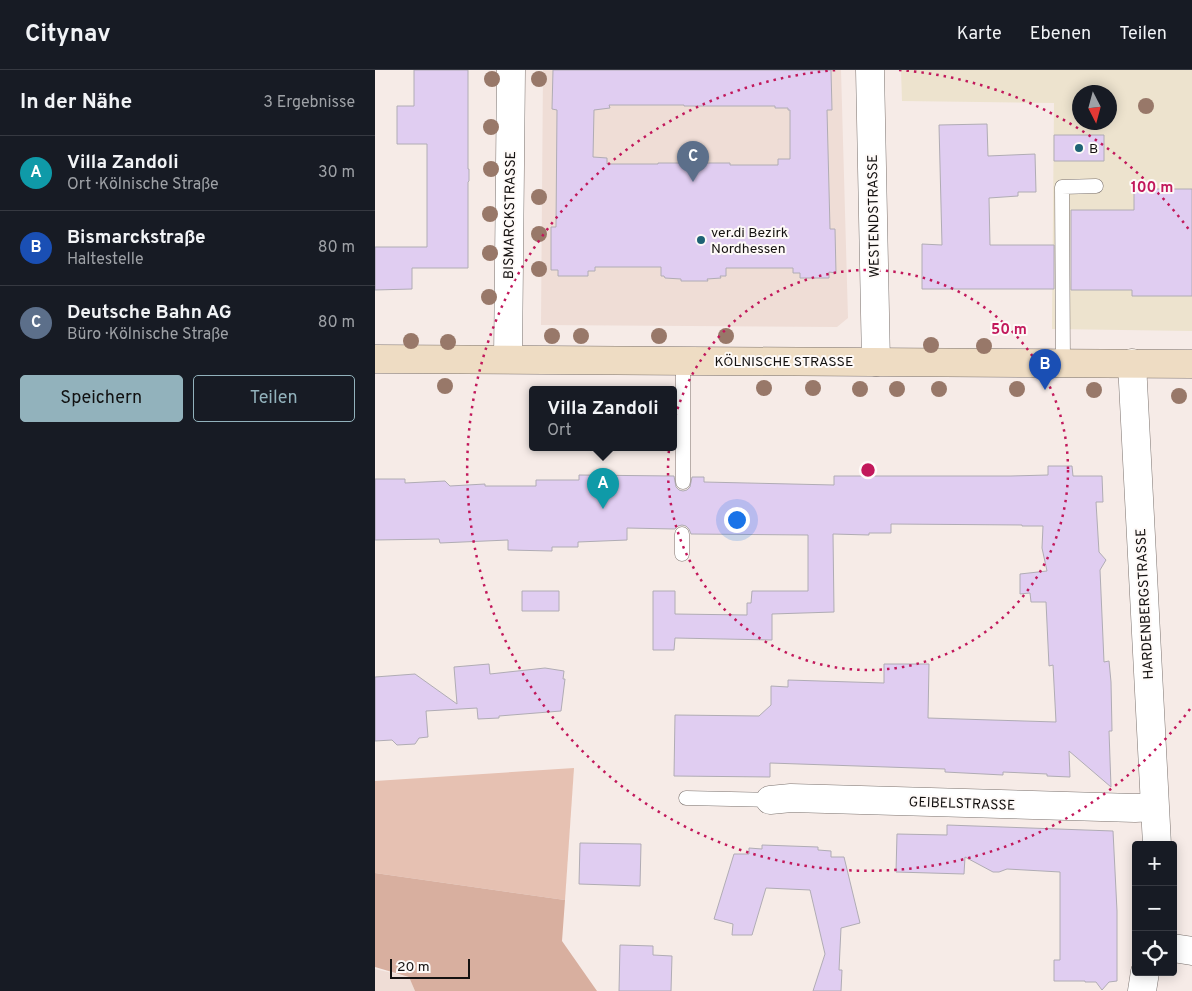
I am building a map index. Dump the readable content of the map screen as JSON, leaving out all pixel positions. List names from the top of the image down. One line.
{"streets":{"main road":["KÖLNISCHE STRASSE"],"street":["BISMARCKSTRASSE","WESTENDSTRASSE","HARDENBERGSTRASSE","GEIBELSTRASSE"]},"crossings":[["BISMARCKSTRASSE","KÖLNISCHE STRASSE"],["WESTENDSTRASSE","KÖLNISCHE STRASSE"],["KÖLNISCHE STRASSE","HARDENBERGSTRASSE"],["HARDENBERGSTRASSE","GEIBELSTRASSE"]],"places":["B","ver.di Bezirk Nordhessen"],"scale_bar":"20 m","north":"bottom","page":{"header":"Citynav","nav":["Karte","Ebenen","Teilen"],"heading":["In der Nähe","3 Ergebnisse"],"list":[{"mark":"A","name":"Villa Zandoli","note":"Ort · Kölnische Straße","value":"30 m"},{"mark":"B","name":"Bismarckstraße","note":"Haltestelle","value":"80 m"},{"mark":"C","name":"Deutsche Bahn AG","note":"Büro · Kölnische Straße","value":"80 m"}],"pins":["C","B","A"],"buttons":["Speichern","Teilen"],"popup":["Villa Zandoli","Ort"],"map_buttons":["+","−"],"scale":"20 m"},"rings":["100 m","50 m"]}
